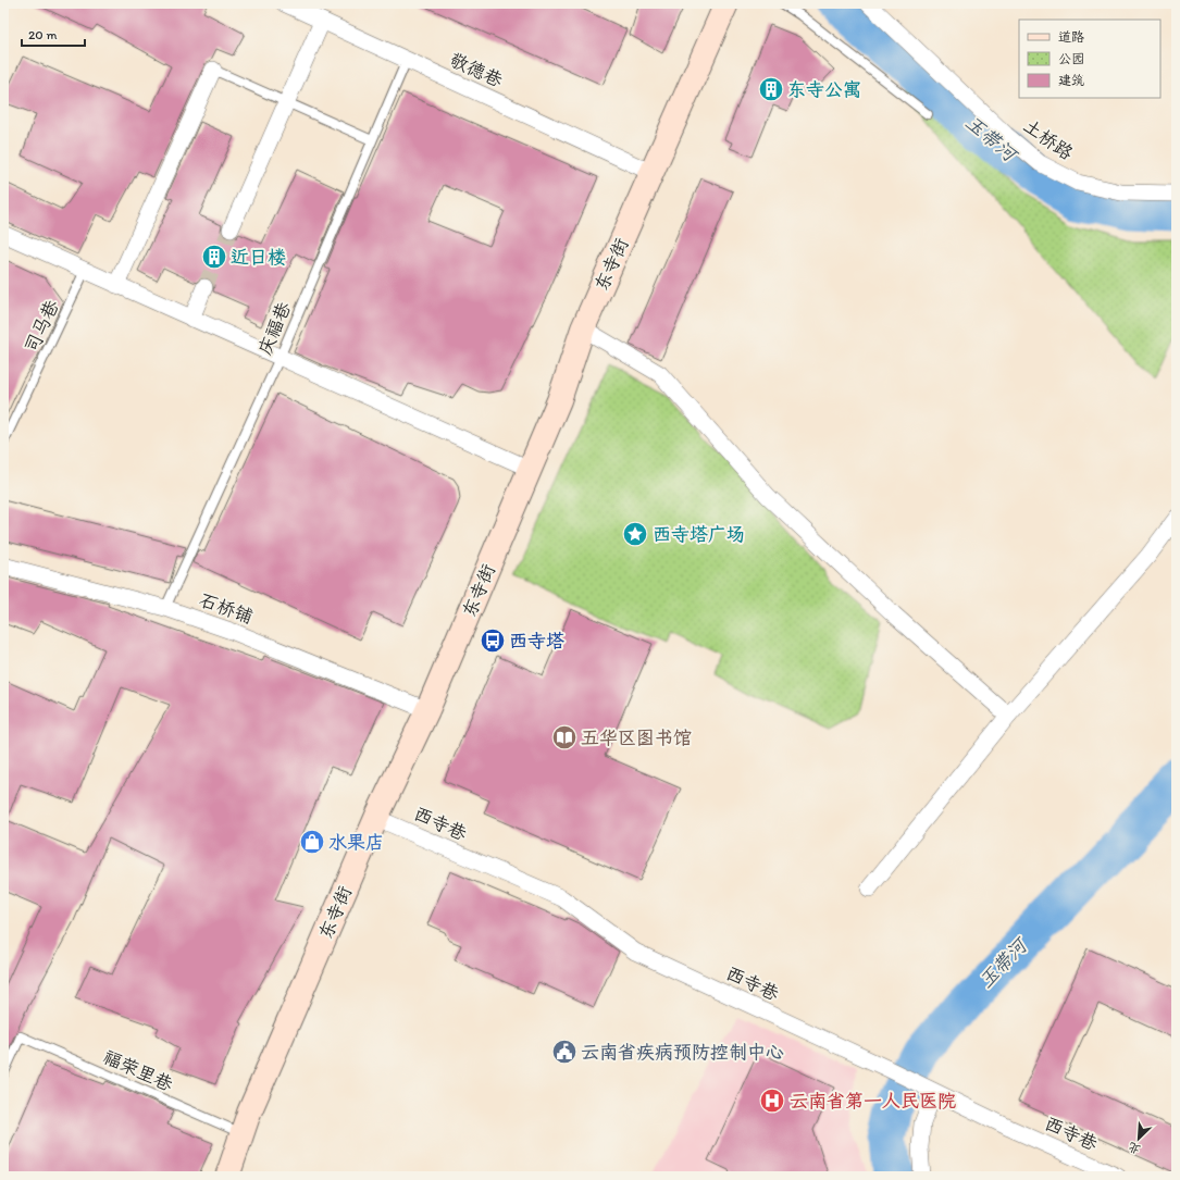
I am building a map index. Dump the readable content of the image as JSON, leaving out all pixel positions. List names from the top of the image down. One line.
{"streets":{"street":["敬德巷","土桥路","东寺街","石桥铺","西寺巷"],"lane":["司马巷","庆福巷","福荣里巷"]},"crossings":[["敬德巷","东寺街"],["敬德巷","庆福巷"],["东寺街","石桥铺"],["东寺街","西寺巷"],["东寺街","福荣里巷"],["庆福巷","石桥铺"]],"water":["玉带河"],"places":{"building":["东寺公寓","近日楼"],"place":["西寺塔广场"],"bus stop":["西寺塔"],"library":["五华区图书馆"],"shop":["水果店"],"public building":["云南省疾病预防控制中心"],"hospital":["云南省第一人民医院"]},"legend":["道路","公园","建筑"],"scale_bar":"20 m","north":"bottom left"}
